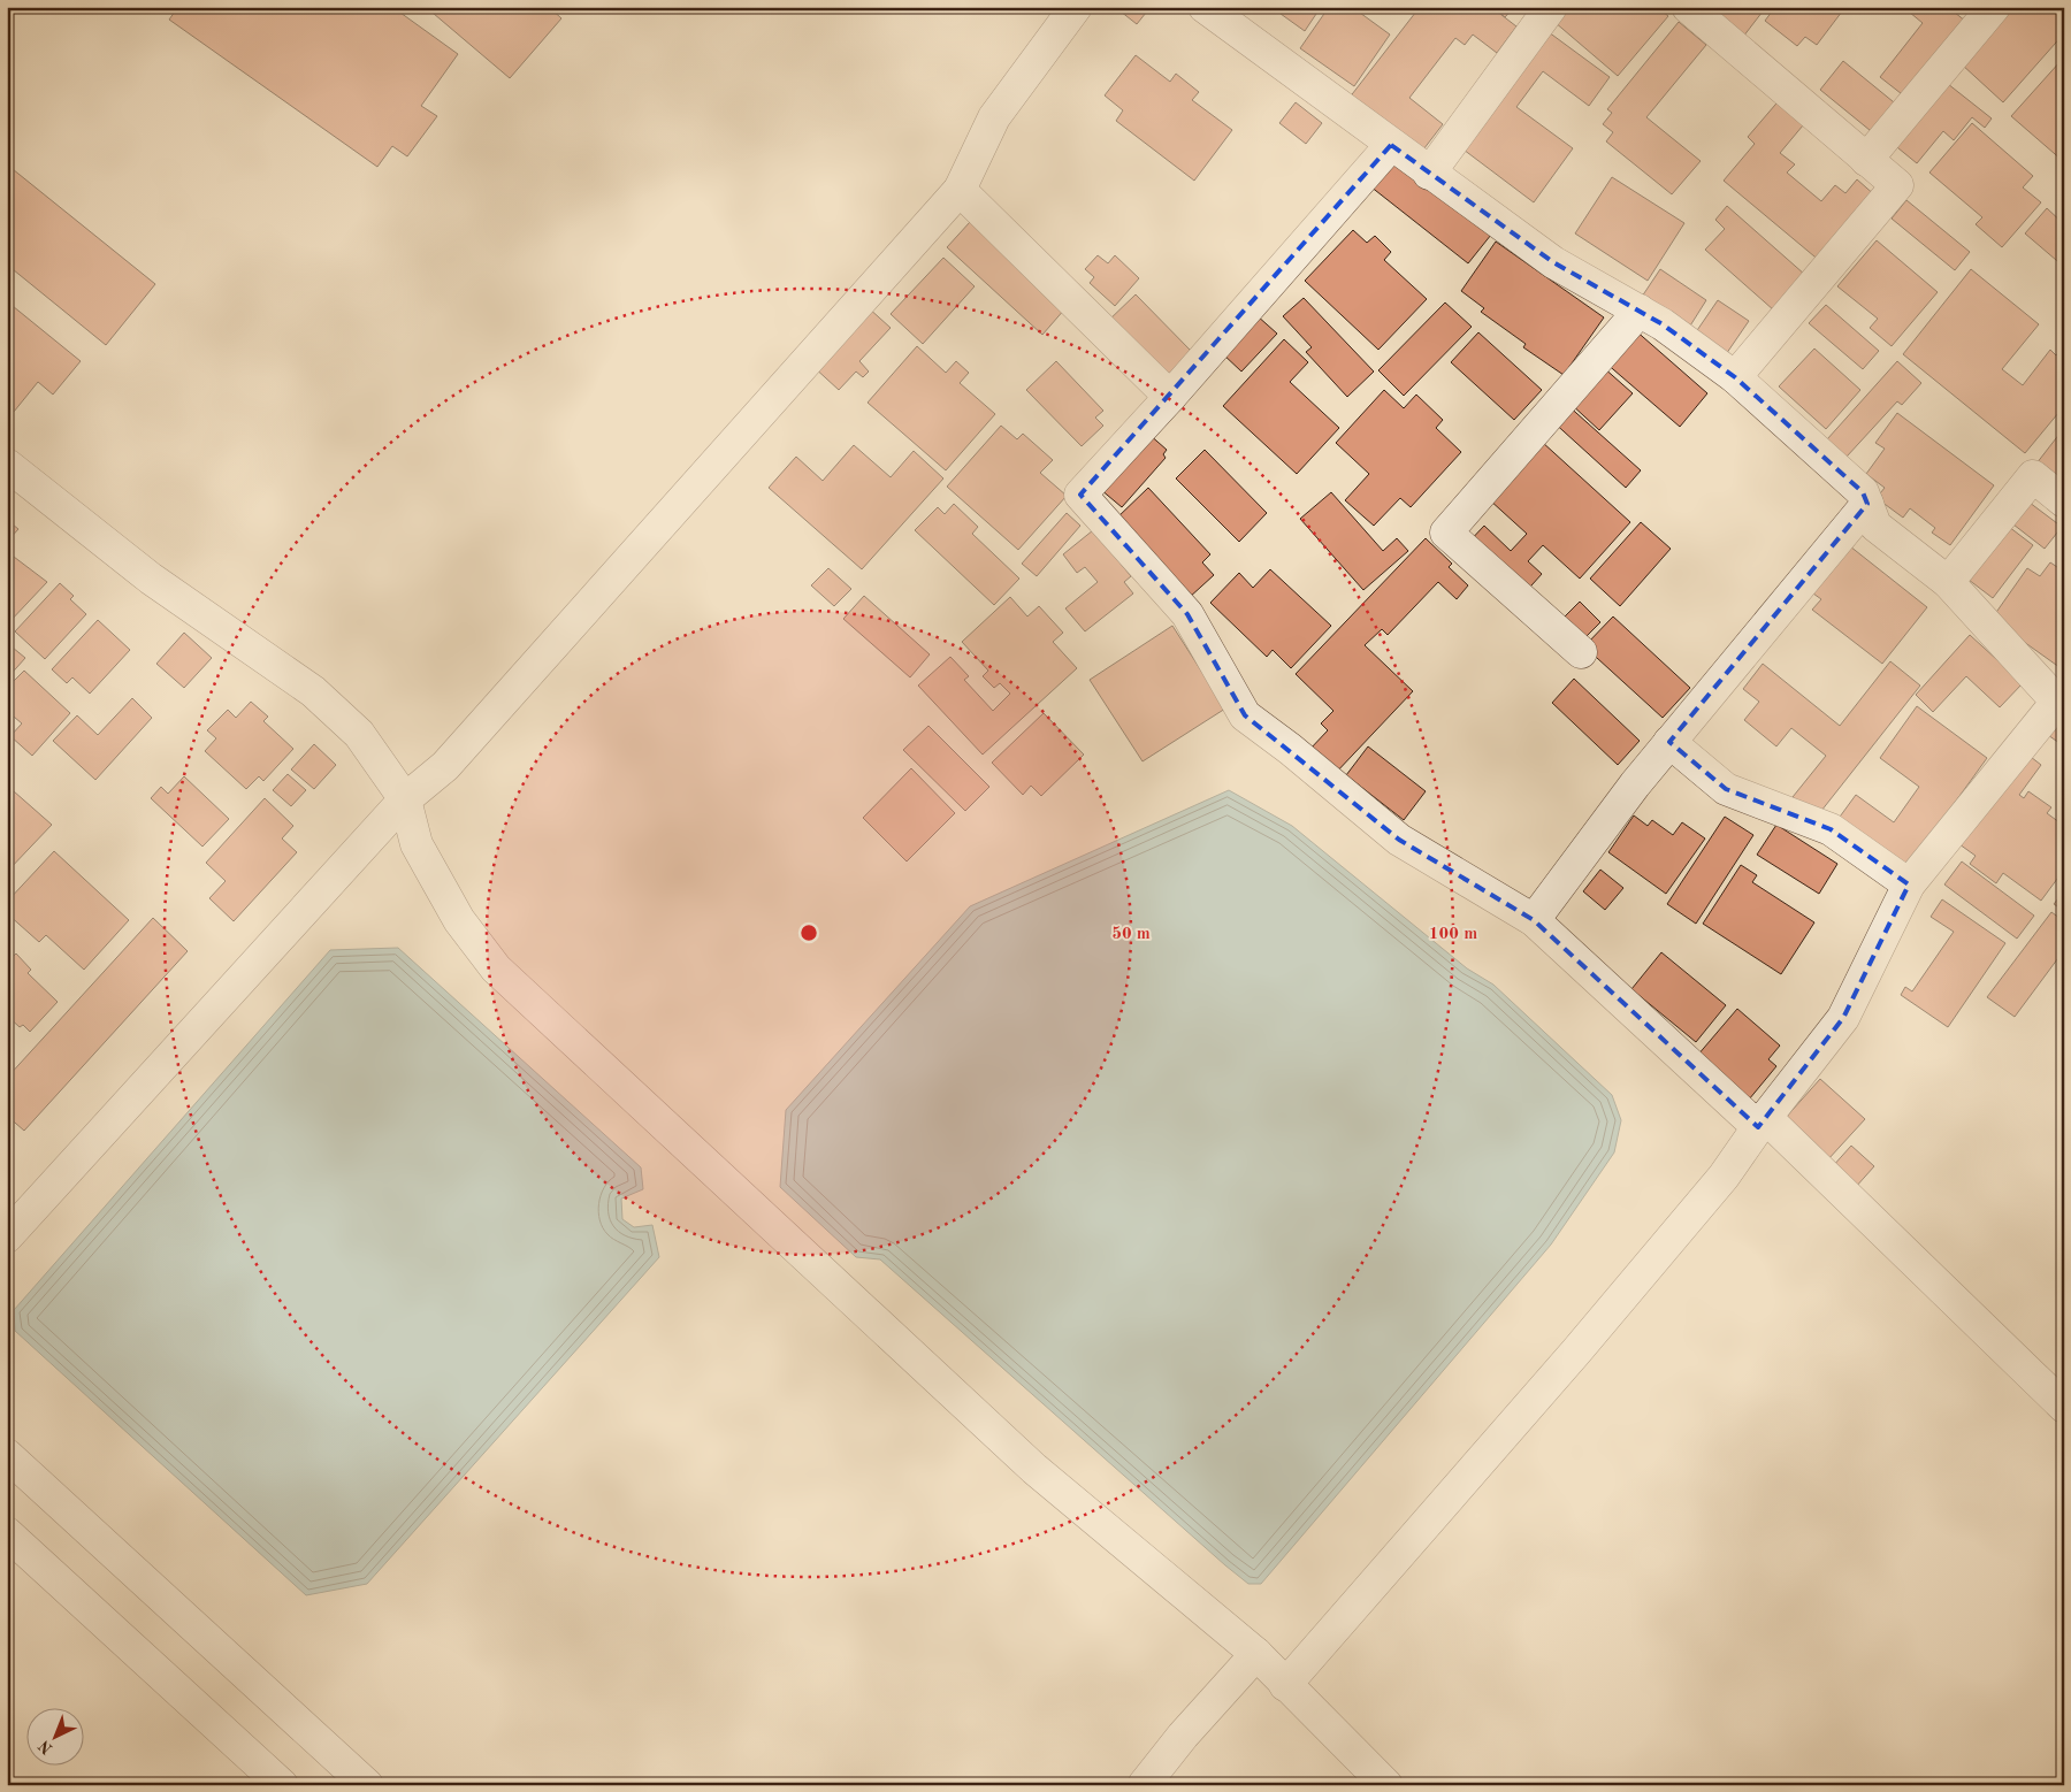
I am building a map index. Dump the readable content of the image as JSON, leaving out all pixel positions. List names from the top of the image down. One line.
{"north":"bottom left","rings":["50 m","100 m"]}
